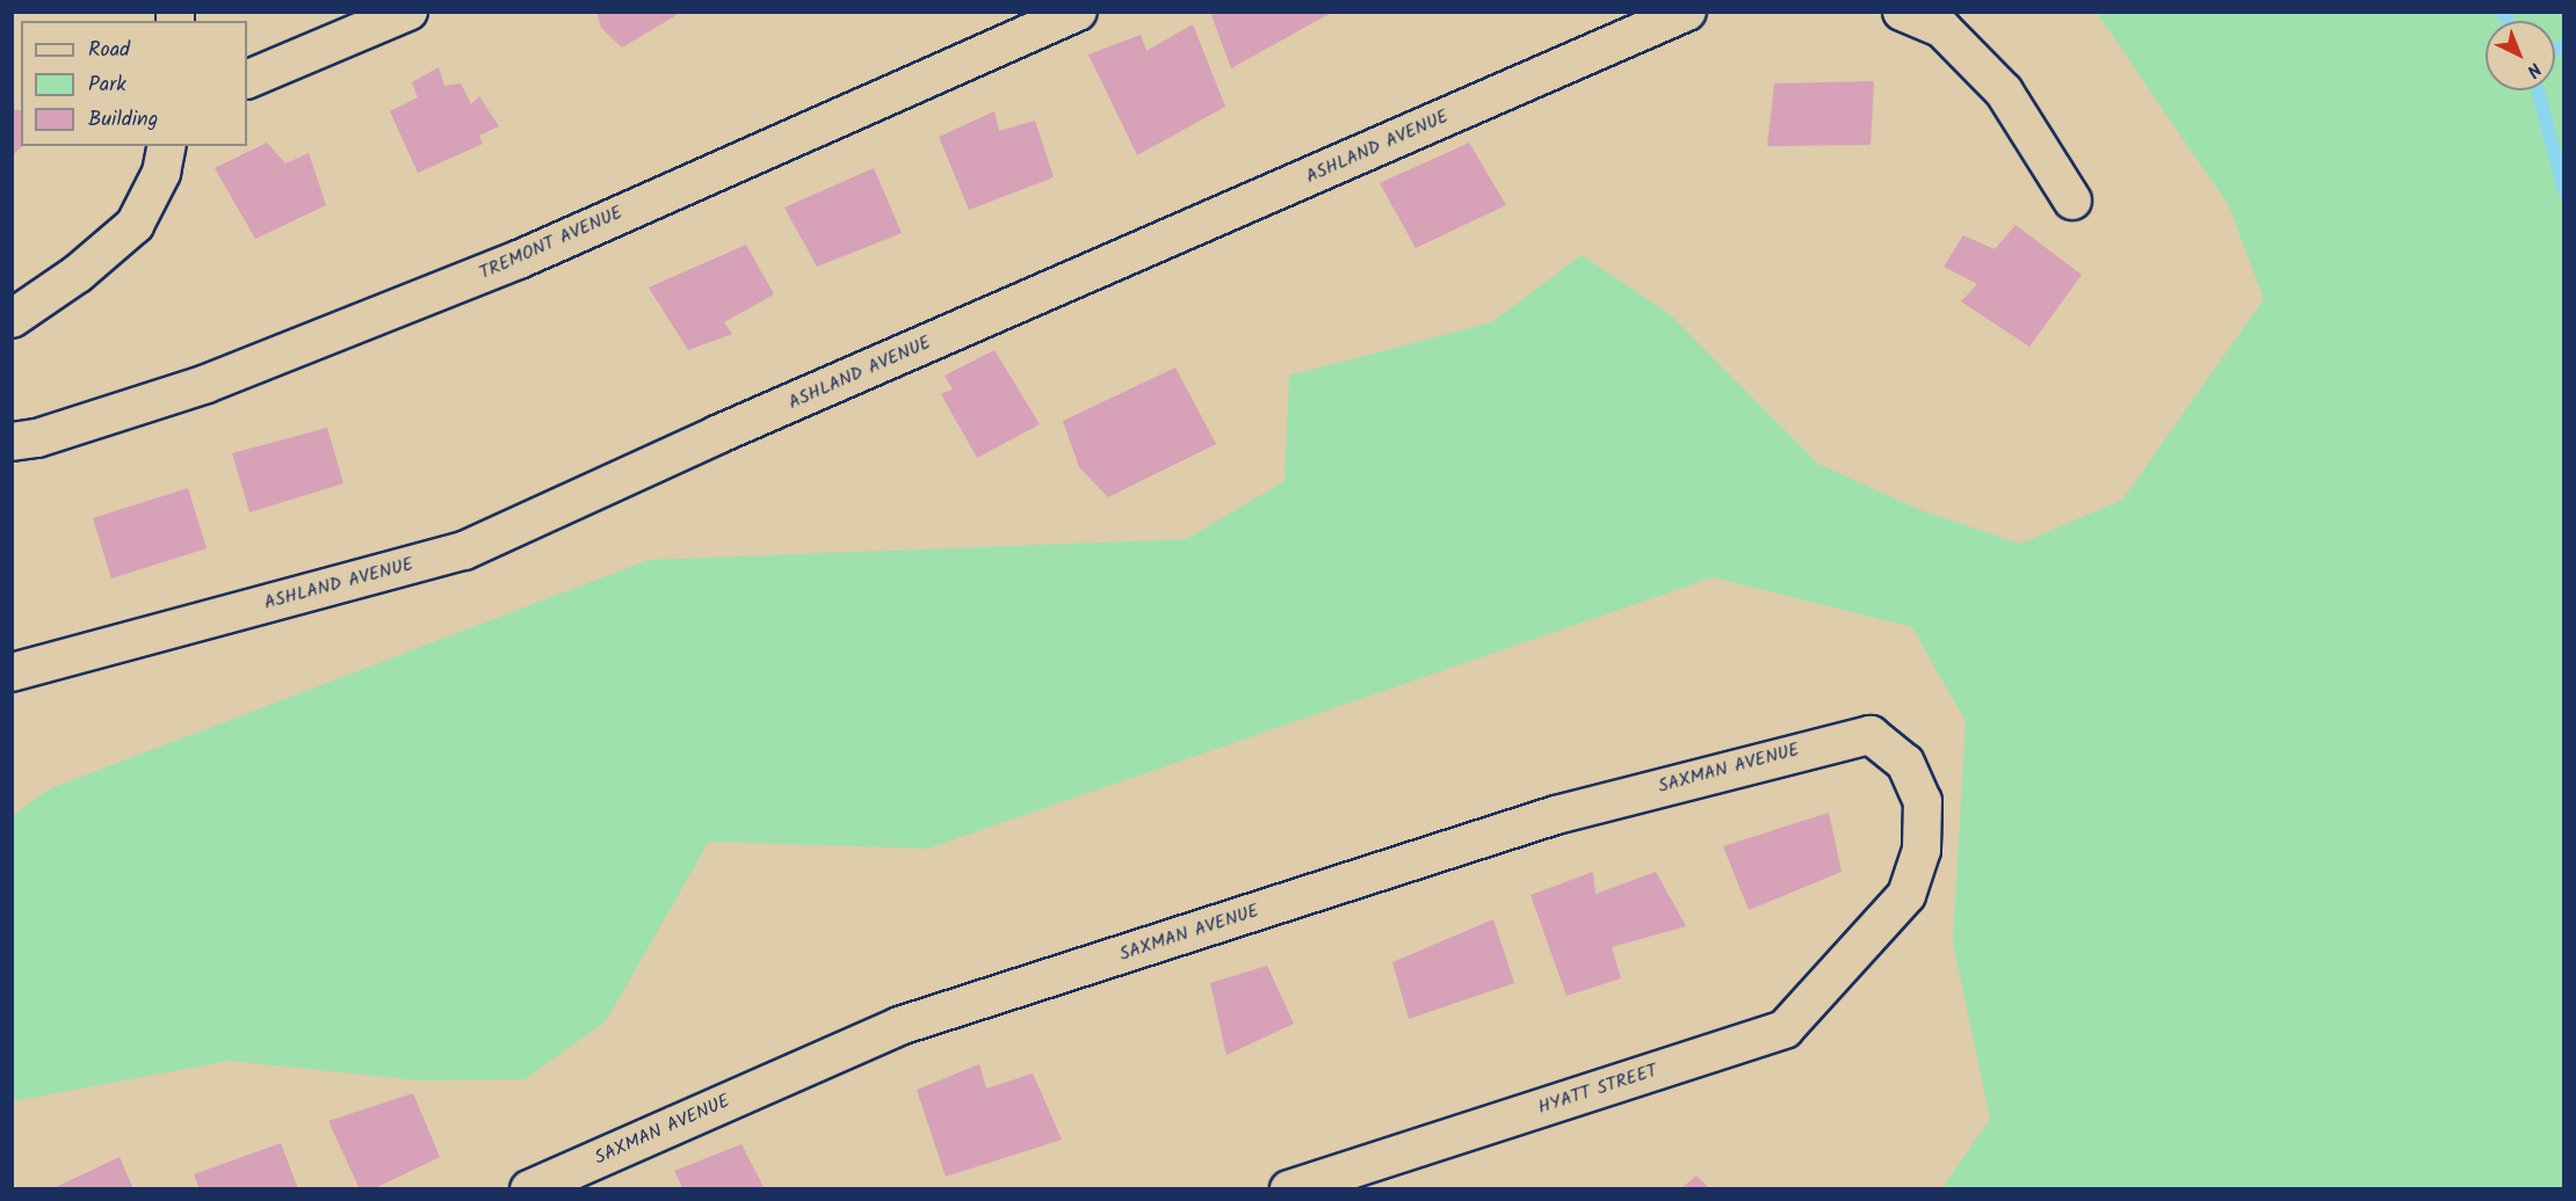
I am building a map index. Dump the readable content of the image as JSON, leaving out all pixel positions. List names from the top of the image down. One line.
{"streets":{"street":["ASHLAND AVENUE","TREMONT AVENUE","SAXMAN AVENUE","HYATT STREET"]},"crossings":[["SAXMAN AVENUE","HYATT STREET"]],"legend":["Road","Park","Building"],"north":"bottom right"}
